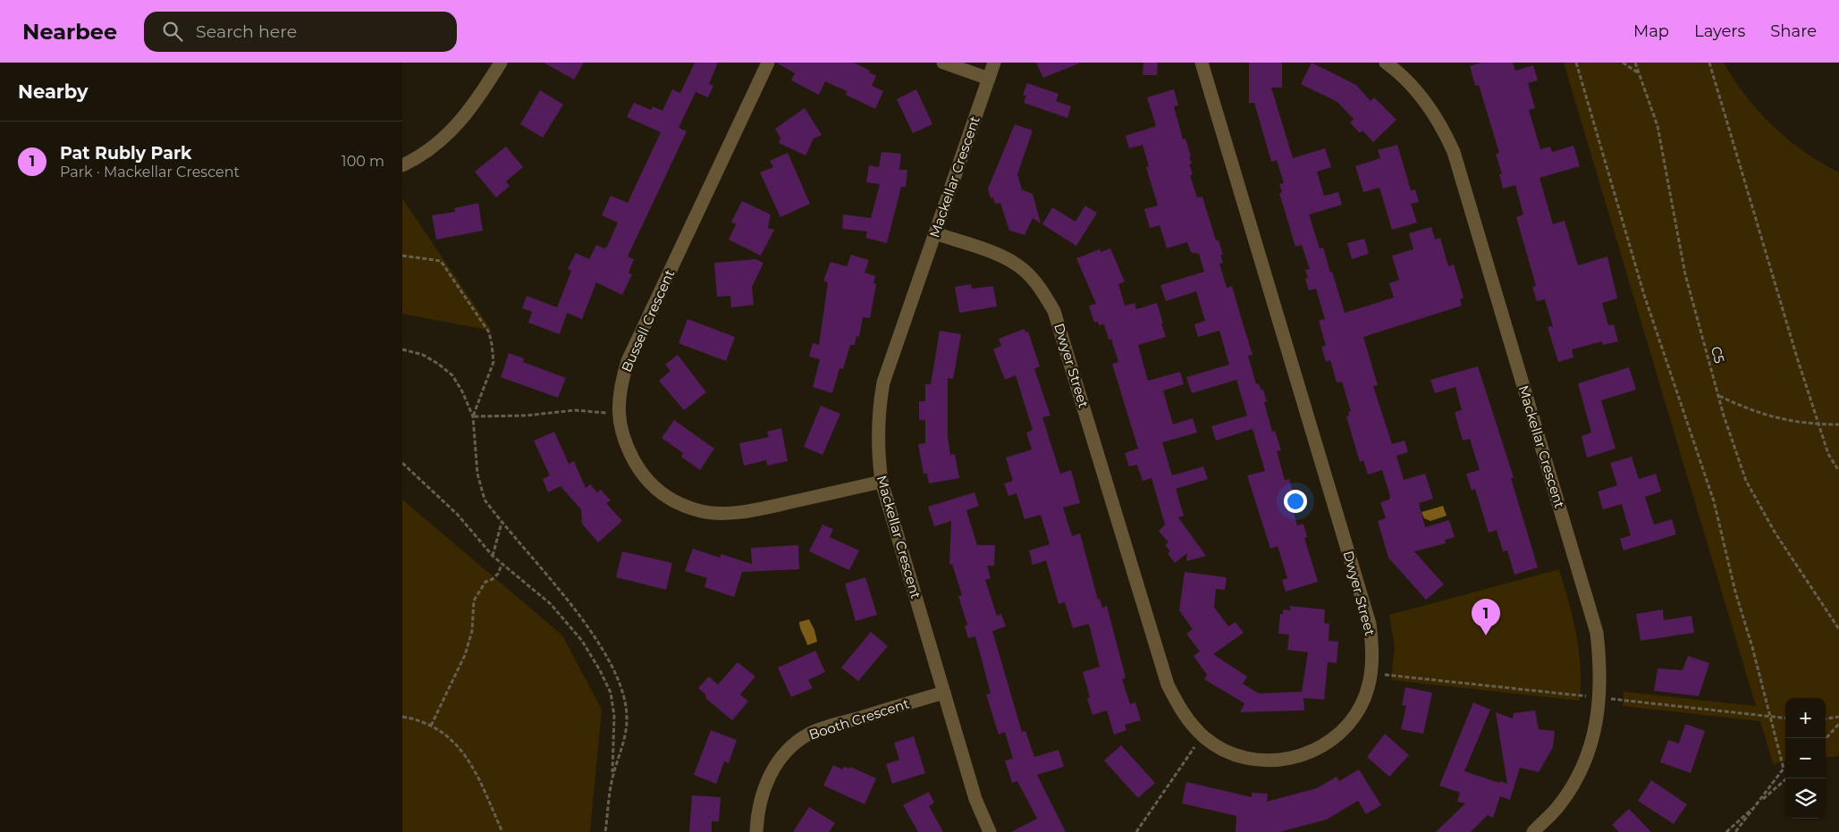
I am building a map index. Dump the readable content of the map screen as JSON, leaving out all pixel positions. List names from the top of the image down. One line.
{"streets":{"street":["Mackellar Crescent","Bussell Crescent","Dwyer Street","Booth Crescent"],"path":["C5"]},"crossings":[["Mackellar Crescent","Bussell Crescent"],["Mackellar Crescent","Dwyer Street"],["Mackellar Crescent","Booth Crescent"]],"page":{"header":"Nearbee","search":"Search here","nav":["Map","Layers","Share"],"heading":"Nearby","list":[{"mark":"1","name":"Pat Rubly Park","note":"Park · Mackellar Crescent","value":"100 m"}],"pins":"1","map_buttons":["+","−"]}}
